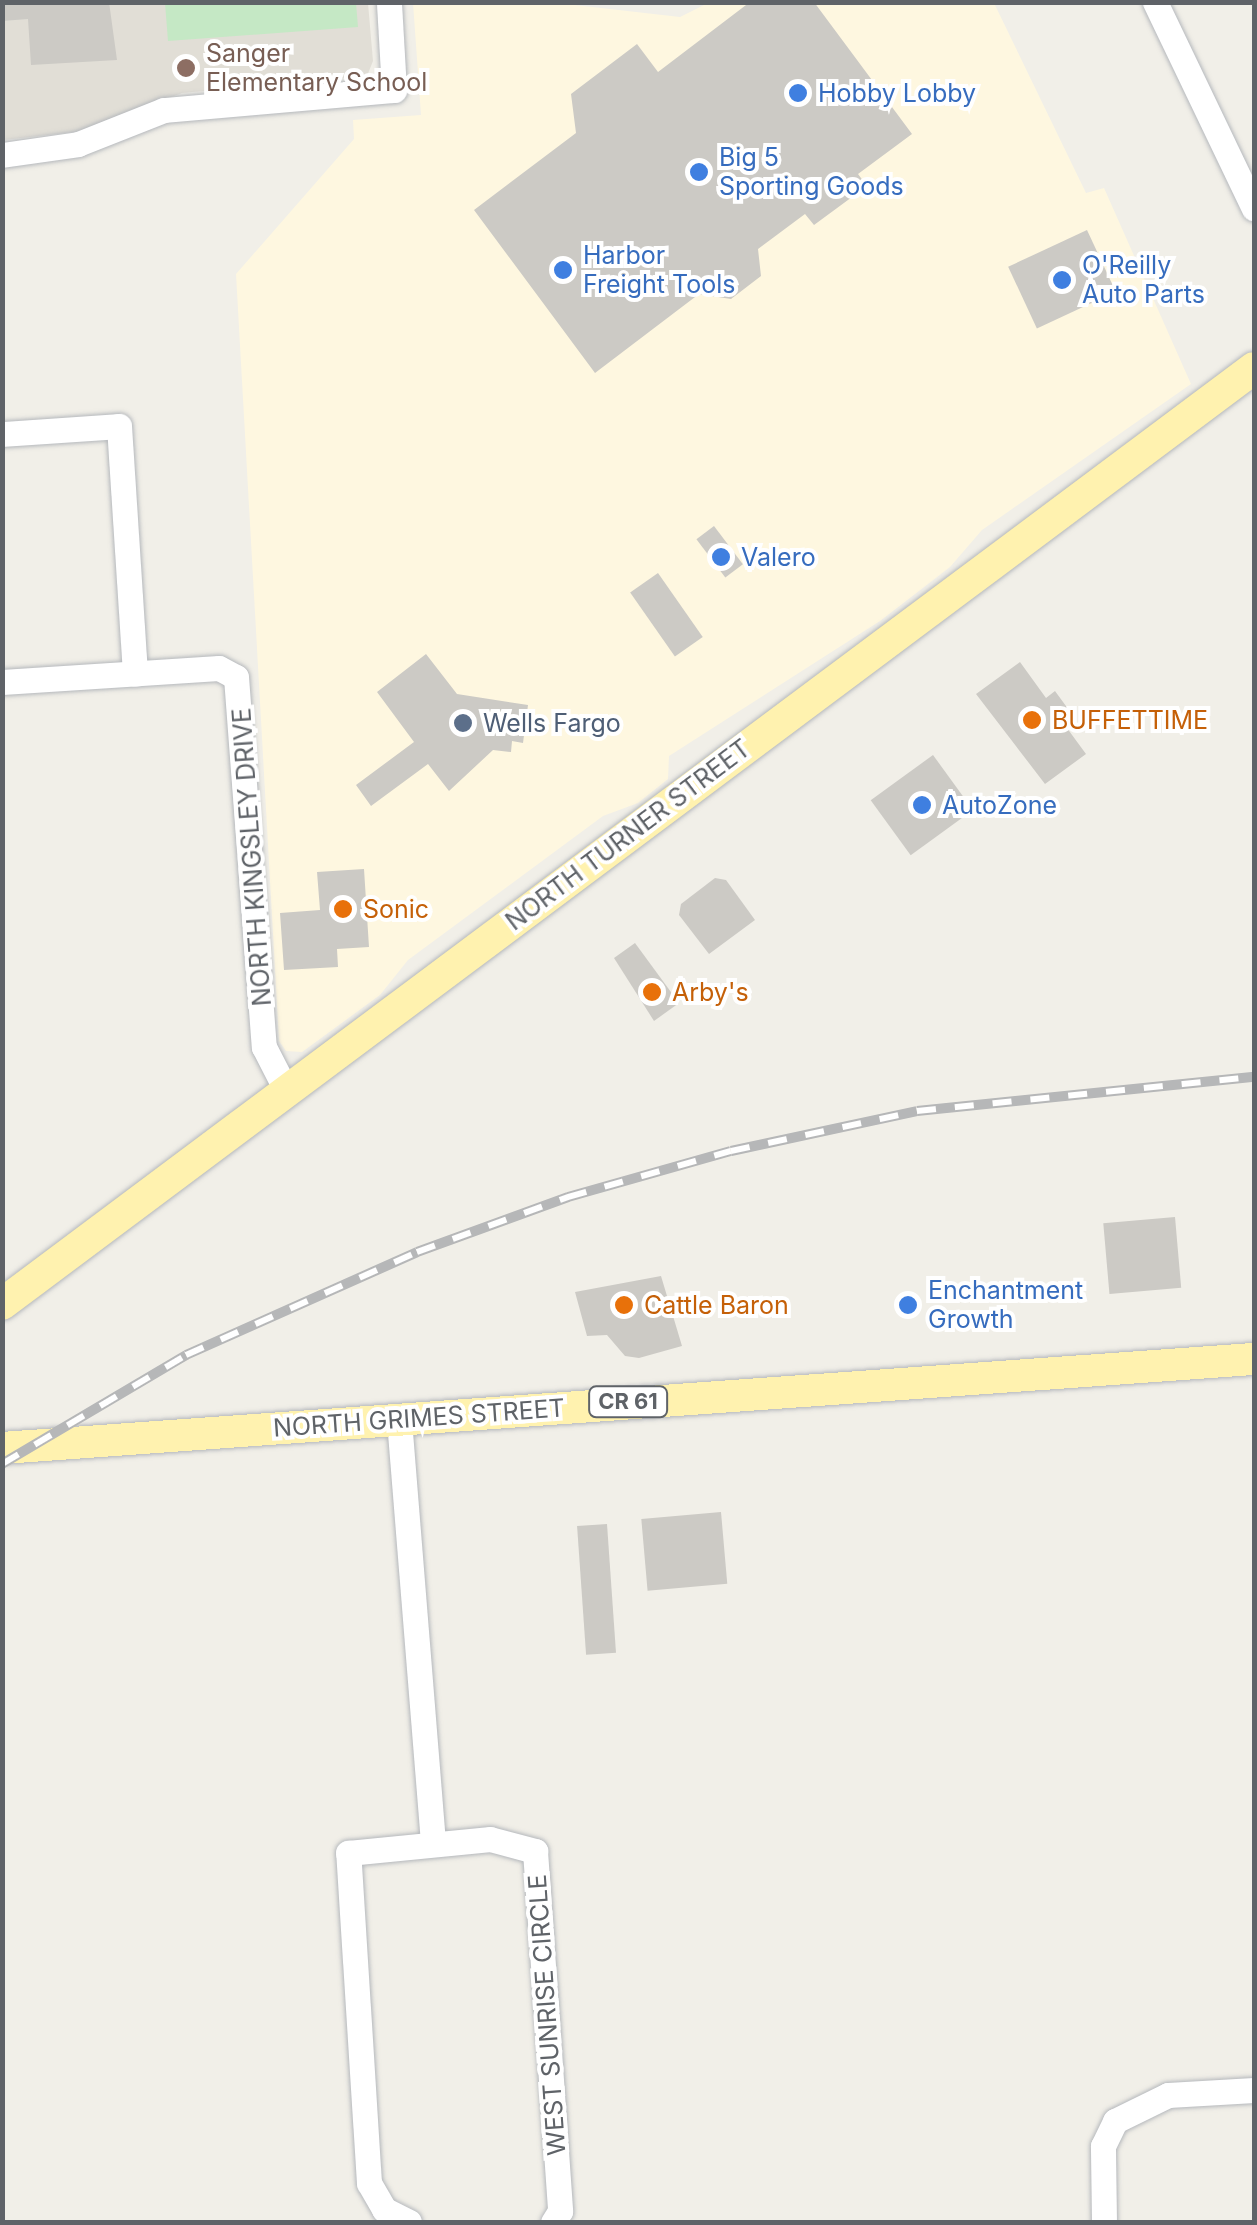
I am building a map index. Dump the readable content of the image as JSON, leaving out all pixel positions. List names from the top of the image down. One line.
{"streets":{"main road":["NORTH TURNER STREET","CR 61","NORTH GRIMES STREET"],"street":["NORTH KINGSLEY DRIVE","WEST SUNRISE CIRCLE"]},"crossings":[["NORTH TURNER STREET","NORTH KINGSLEY DRIVE"]],"places":["Sanger Elementary School","Hobby Lobby","Big 5 Sporting Goods","Harbor Freight Tools","O'Reilly Auto Parts","Valero","BUFFETTIME","Wells Fargo","AutoZone","Sonic","Arby's","Cattle Baron","Enchantment Growth"]}
